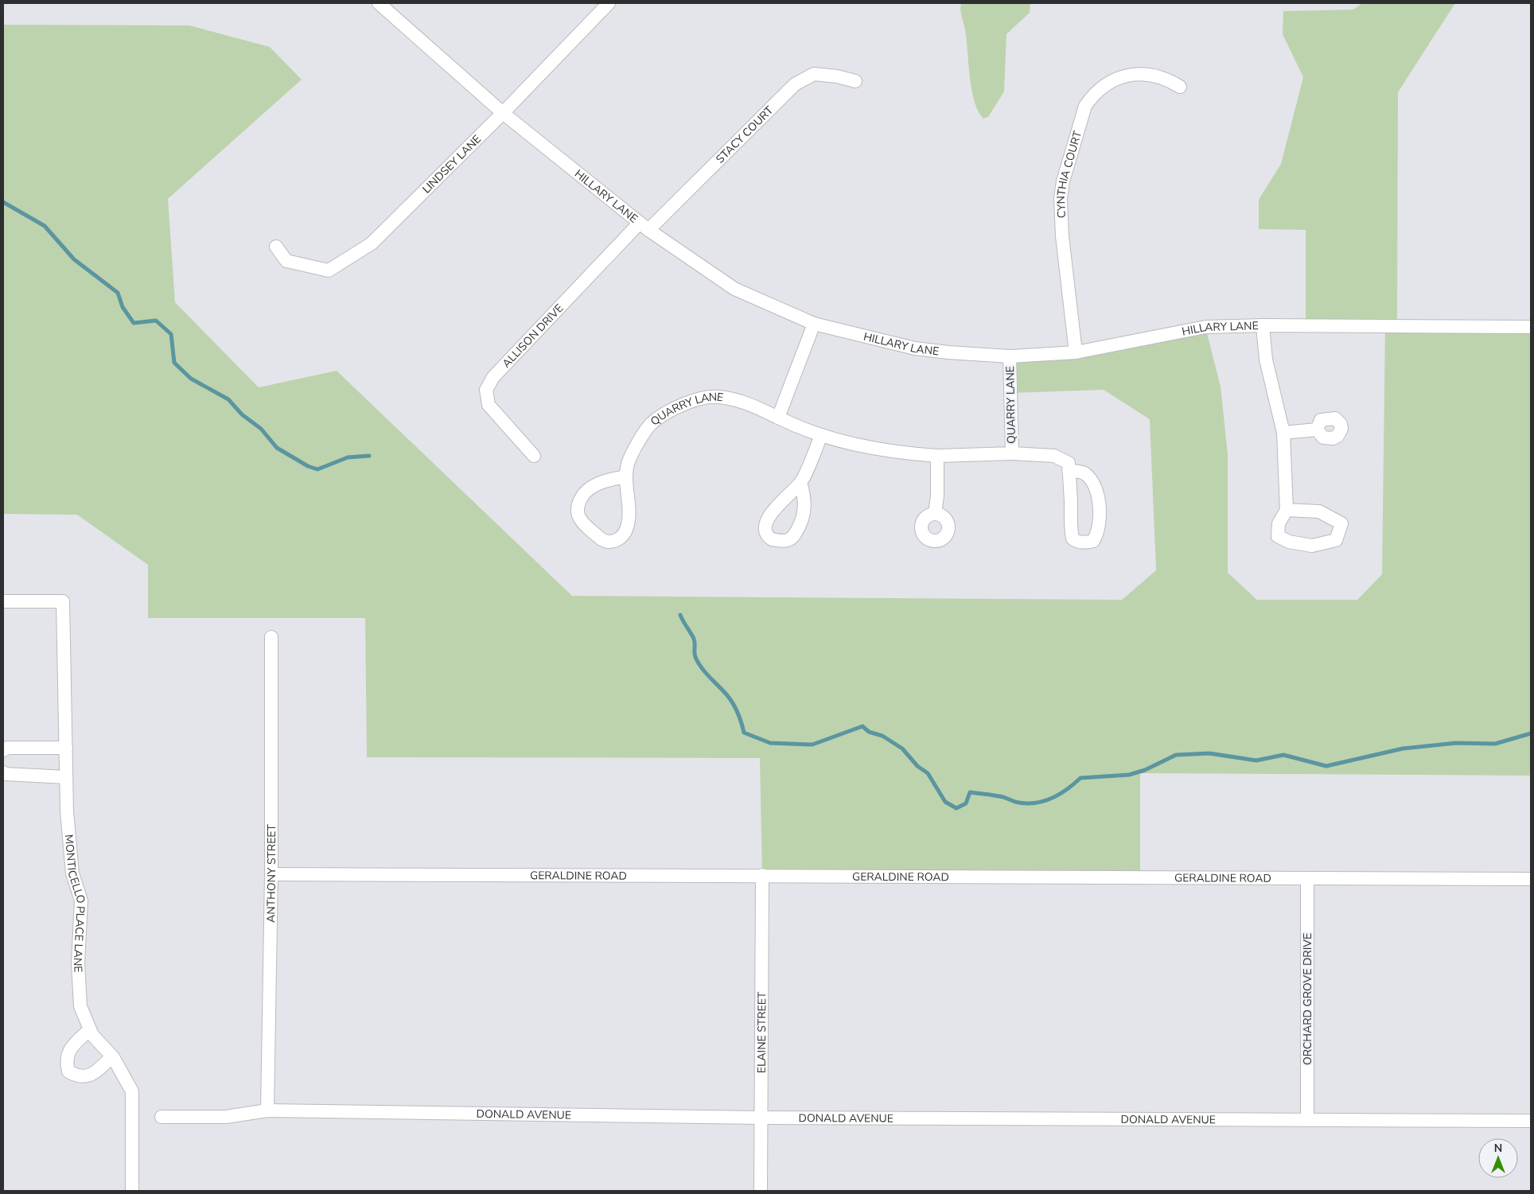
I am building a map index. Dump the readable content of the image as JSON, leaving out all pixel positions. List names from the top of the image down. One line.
{"streets":{"street":["STACY COURT","LINDSEY LANE","CYNTHIA COURT","HILLARY LANE","ALLISON DRIVE","QUARRY LANE","ANTHONY STREET","GERALDINE ROAD","MONTICELLO PLACE LANE","ORCHARD GROVE DRIVE","ELAINE STREET","DONALD AVENUE"]},"crossings":[["STACY COURT","HILLARY LANE"],["STACY COURT","ALLISON DRIVE"],["LINDSEY LANE","HILLARY LANE"],["CYNTHIA COURT","HILLARY LANE"],["HILLARY LANE","ALLISON DRIVE"],["HILLARY LANE","QUARRY LANE"],["ANTHONY STREET","GERALDINE ROAD"],["ANTHONY STREET","DONALD AVENUE"],["GERALDINE ROAD","ORCHARD GROVE DRIVE"],["GERALDINE ROAD","ELAINE STREET"],["ORCHARD GROVE DRIVE","DONALD AVENUE"],["ELAINE STREET","DONALD AVENUE"]],"north":"top"}
